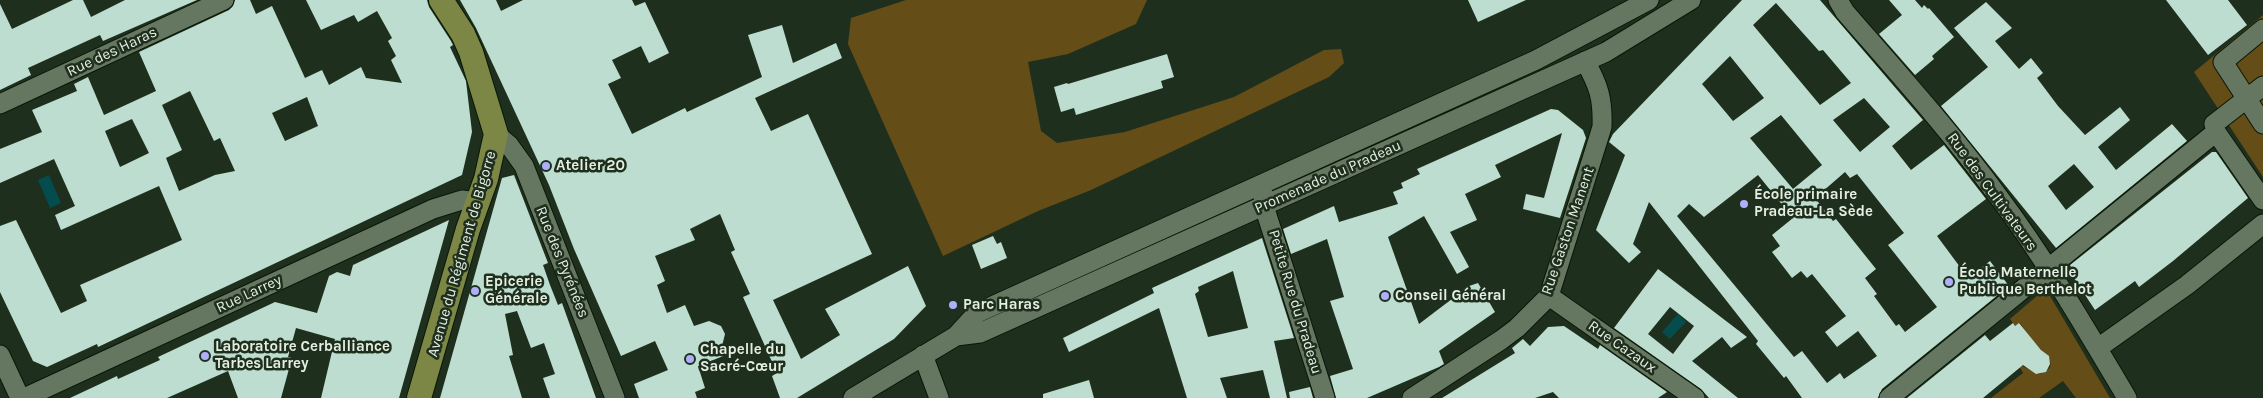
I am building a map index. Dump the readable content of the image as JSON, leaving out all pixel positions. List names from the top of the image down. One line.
{"streets":{"main road":["Avenue du Régiment de Bigorre"],"street":["Rue des Haras","Promenade du Pradeau","Rue des Cultivateurs","Rue Gaston Manent","Rue des Pyrénées","Rue Larrey","Petite Rue du Pradeau","Rue Cazaux"]},"crossings":[["Promenade du Pradeau","Rue Gaston Manent"],["Promenade du Pradeau","Petite Rue du Pradeau"],["Rue Gaston Manent","Rue Cazaux"],["Avenue du Régiment de Bigorre","Rue des Pyrénées"],["Avenue du Régiment de Bigorre","Rue Larrey"]],"places":["Atelier 20","École primaire Pradeau-La Sède","École Maternelle Publique Berthelot","Epicerie Générale","Conseil Général","Parc Haras","Laboratoire Cerballiance Tarbes Larrey","Chapelle du Sacré-Cœur"]}
